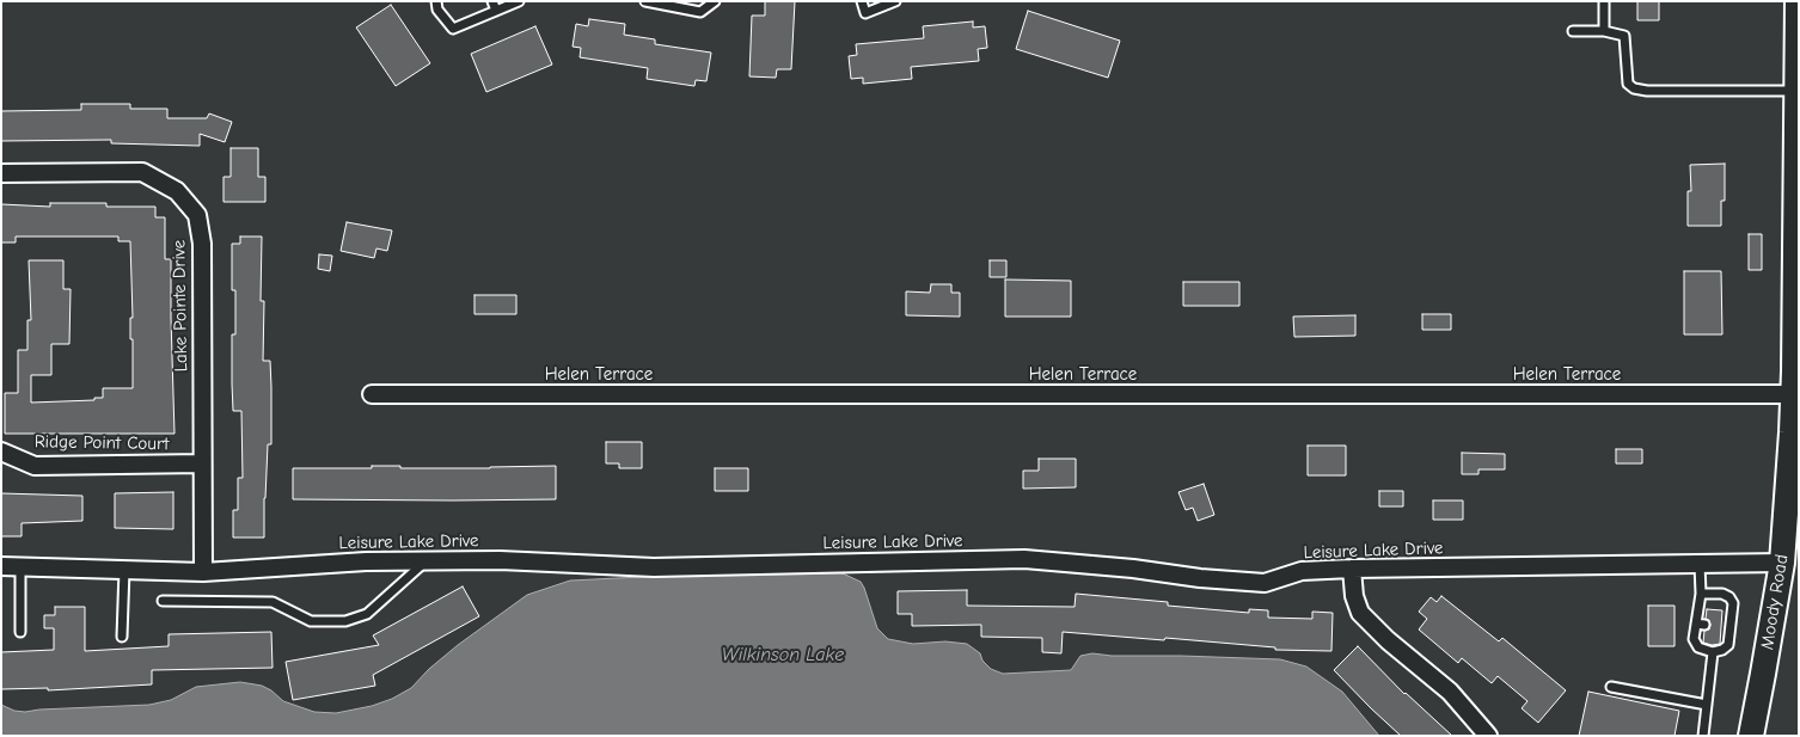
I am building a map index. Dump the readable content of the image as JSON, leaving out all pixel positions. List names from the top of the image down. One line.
{"streets":{"main road":["Moody Road"],"street":["Lake Pointe Drive","Helen Terrace","Ridge Point Court","Leisure Lake Drive"]},"crossings":[["Lake Pointe Drive","Ridge Point Court"],["Lake Pointe Drive","Leisure Lake Drive"],["Helen Terrace","Moody Road"],["Leisure Lake Drive","Moody Road"]],"water":["Wilkinson Lake"]}
